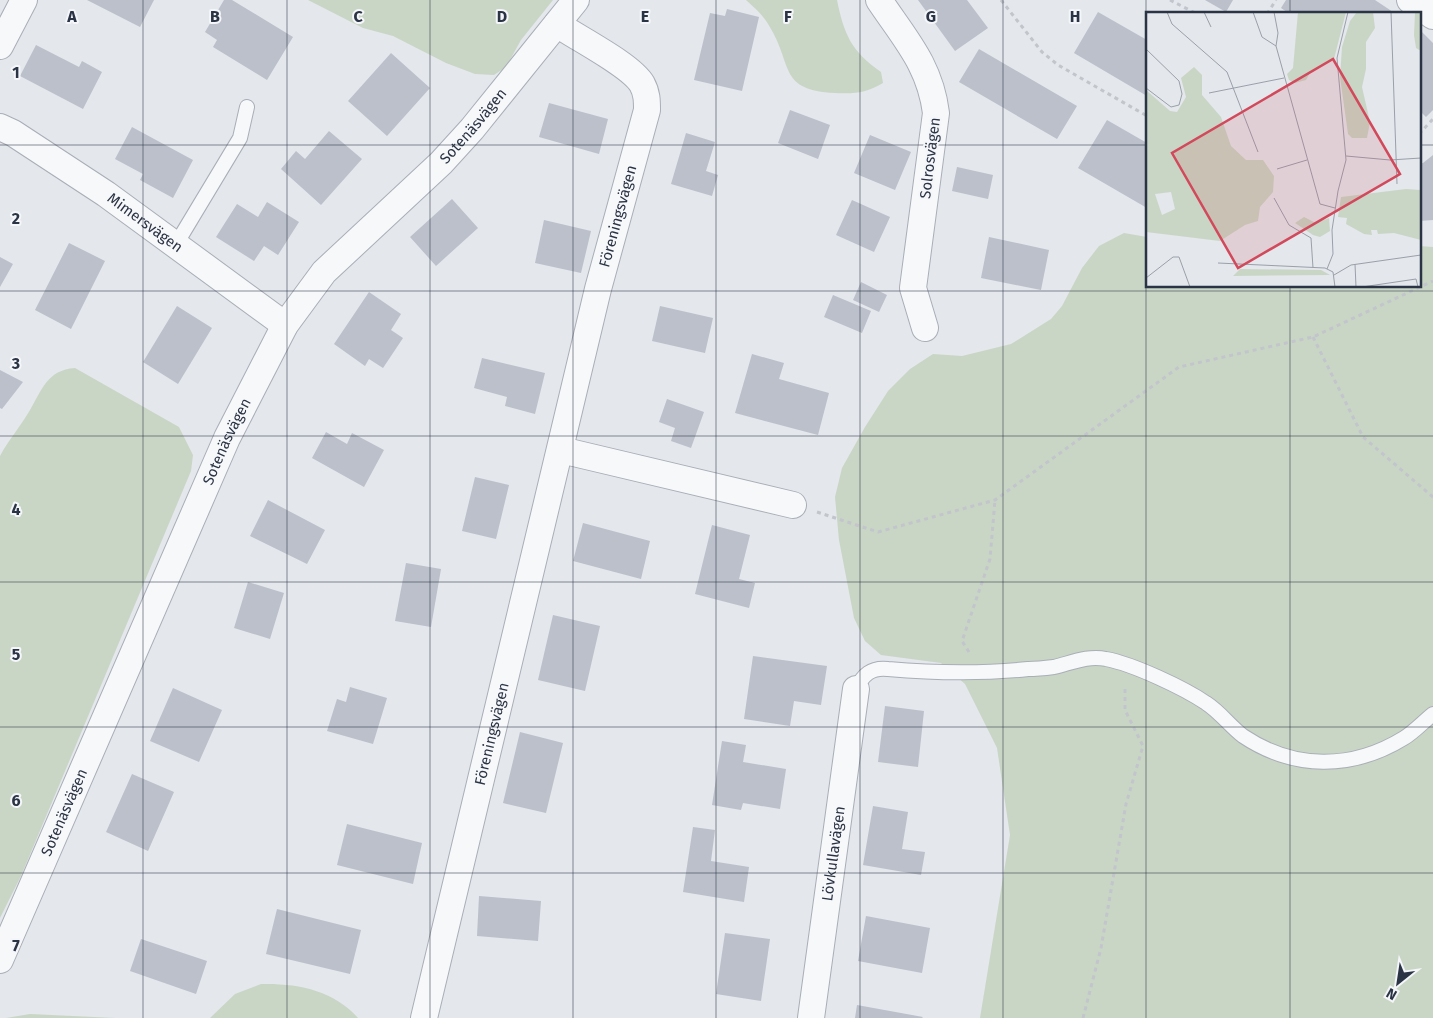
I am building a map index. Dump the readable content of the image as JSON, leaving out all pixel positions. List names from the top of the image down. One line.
{"streets":{"street":["Sotenäsvägen","Solrosvägen","Föreningsvägen","Mimersvägen","Lövkullavägen"]},"crossings":[["Sotenäsvägen","Föreningsvägen"],["Sotenäsvägen","Mimersvägen"]],"north":"bottom left","grid":{"columns":["A","B","C","D","E","F","G","H"],"rows":["1","2","3","4","5","6","7"]}}
